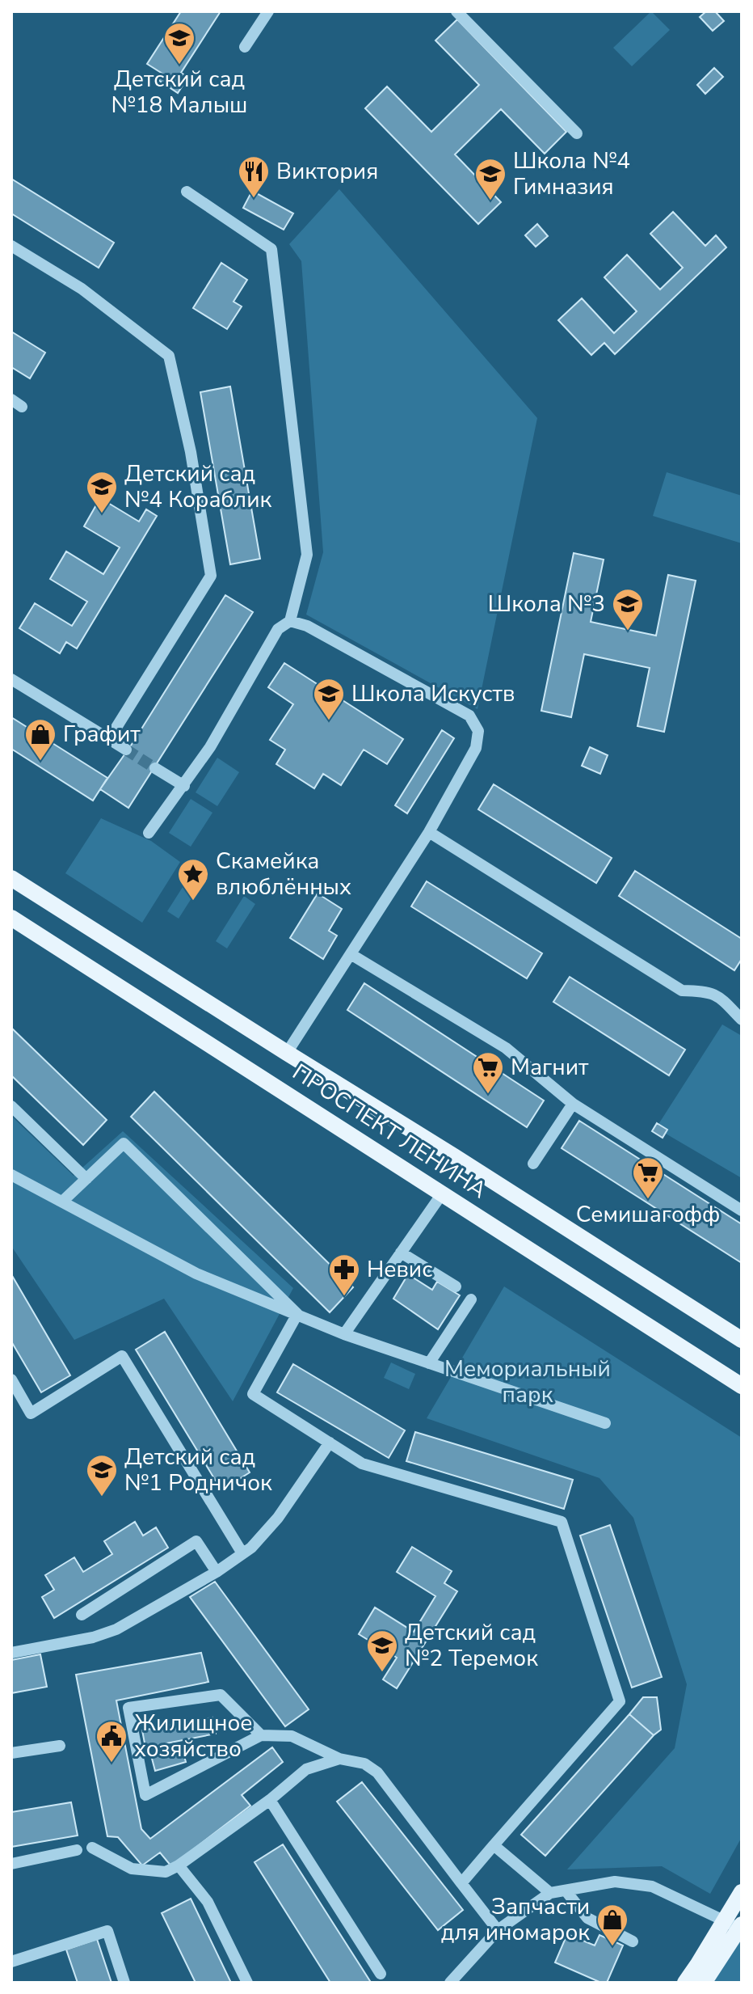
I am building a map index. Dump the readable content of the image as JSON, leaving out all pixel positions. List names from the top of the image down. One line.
{"streets":{"main road":["ПРОСПЕКТ ЛЕНИНА"]},"parks":["Мемориальный парк"],"places":{"school or university":["Детский сад №18 Малыш","Школа №4 Гимназия","Детский сад №4 Кораблик","Школа №3","Школа Искуств","Детский сад №1 Родничок","Детский сад №2 Теремок"],"restaurant":["Виктория"],"shop":["Графит","Запчасти для иномарок"],"place":["Скамейка влюблённых"],"supermarket":["Магнит","Семишагофф"],"pharmacy":["Невис"],"public building":["Жилищное хозяйство"]}}
